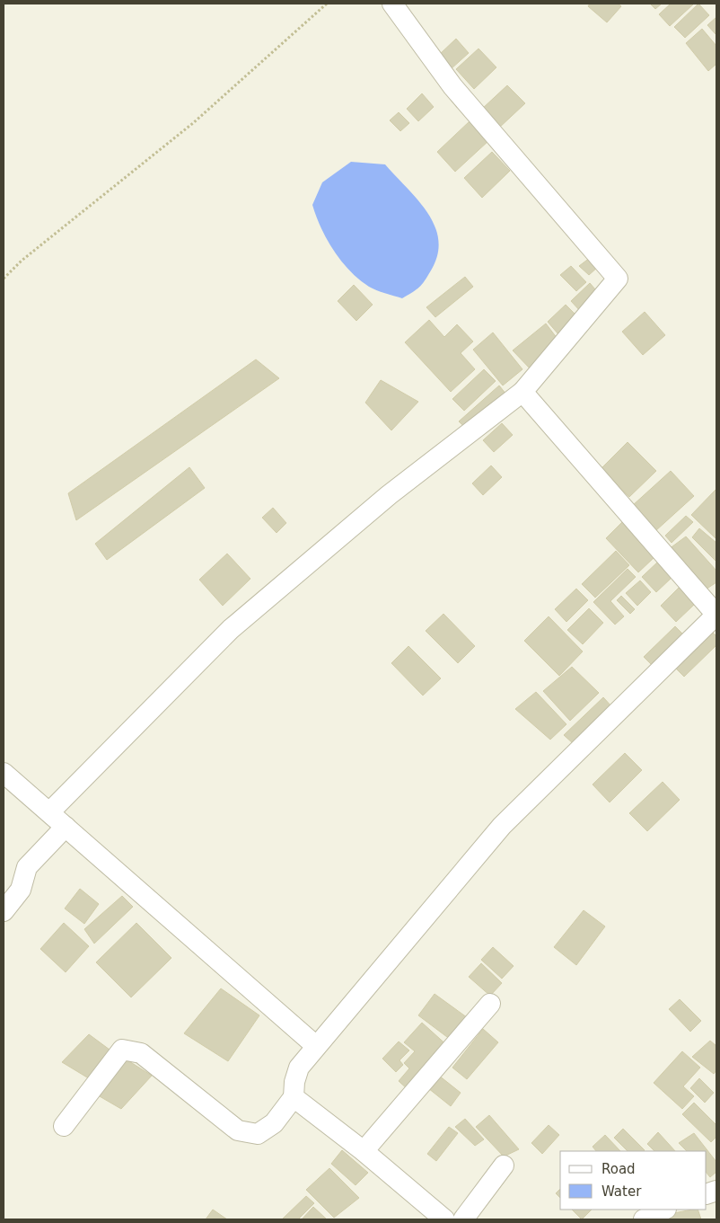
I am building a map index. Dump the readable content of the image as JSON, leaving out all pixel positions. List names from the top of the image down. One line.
{"legend":["Road","Water"]}
